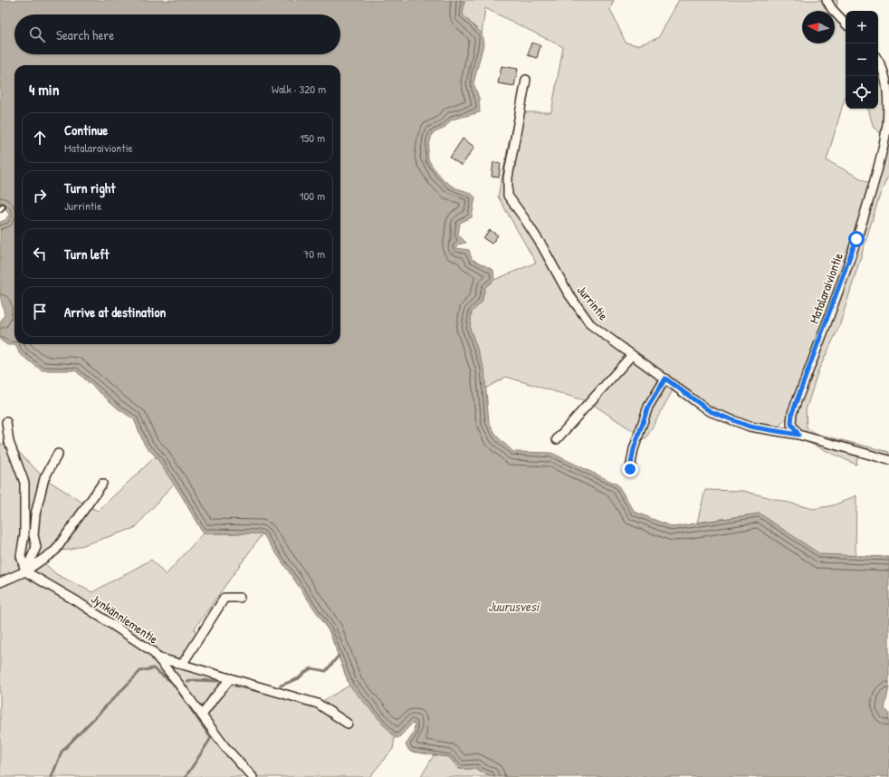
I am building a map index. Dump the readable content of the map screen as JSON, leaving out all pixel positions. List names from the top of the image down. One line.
{"streets":{"street":["Matalaraiviontie","Jurrintie","Jynkänniementie"]},"crossings":[["Matalaraiviontie","Jurrintie"]],"water":["Juurusvesi"],"north":"left","page":{"map_buttons":["+","−"],"search":"Search here","heading":["4 min","Walk · 320 m"],"list":[["Continue","Matalaraiviontie","150 m"],["Turn right","Jurrintie","100 m"],["Turn left","70 m"],"Arrive at destination"]}}
